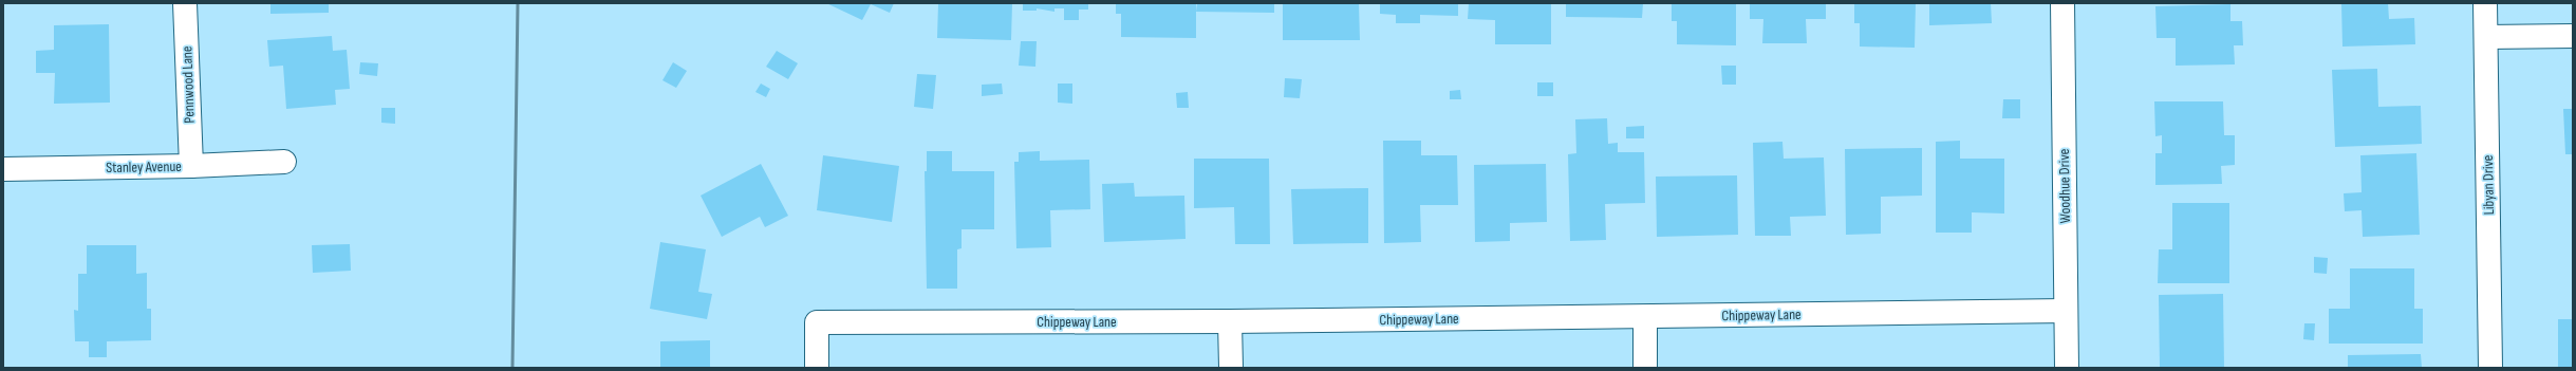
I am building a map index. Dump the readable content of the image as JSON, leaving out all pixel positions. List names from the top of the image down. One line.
{"streets":{"street":["Pennwood Lane","Stanley Avenue","Libyan Drive","Woodhue Drive","Chippeway Lane"]},"crossings":[["Pennwood Lane","Stanley Avenue"],["Woodhue Drive","Chippeway Lane"]]}
